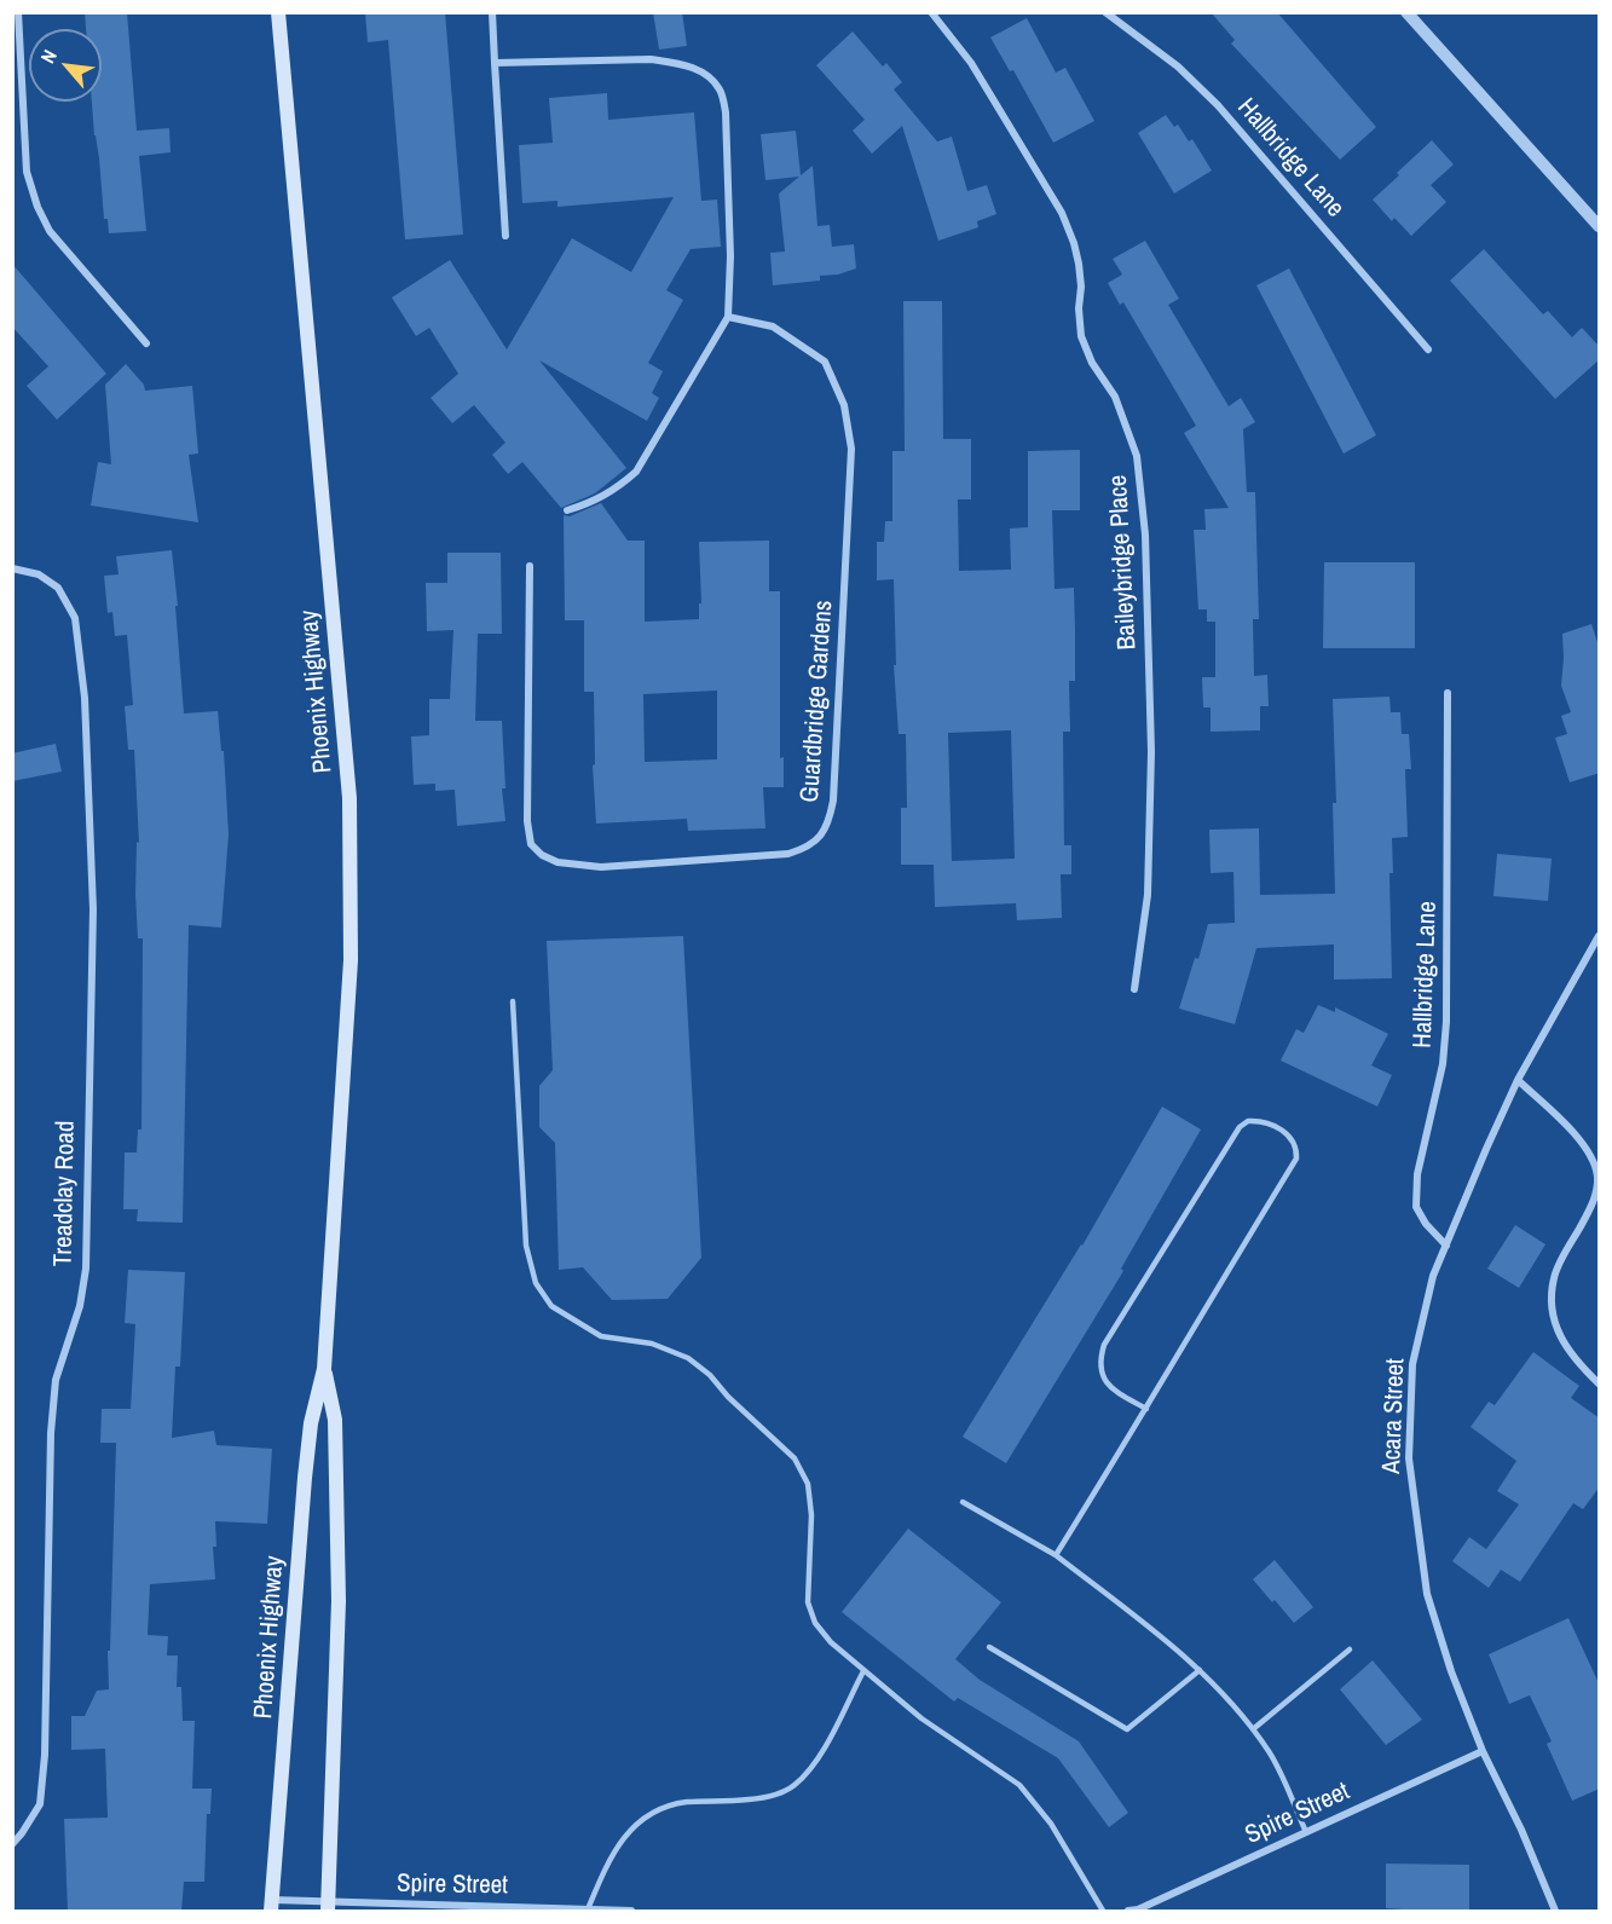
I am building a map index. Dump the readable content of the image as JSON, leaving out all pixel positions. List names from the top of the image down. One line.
{"streets":{"main road":["Phoenix Highway"],"street":["Hallbridge Lane","Baileybridge Place","Guardbridge Gardens","Treadclay Road","Acara Street","Spire Street"]},"crossings":[["Hallbridge Lane","Acara Street"],["Phoenix Highway","Spire Street"],["Acara Street","Spire Street"]],"north":"top left"}
